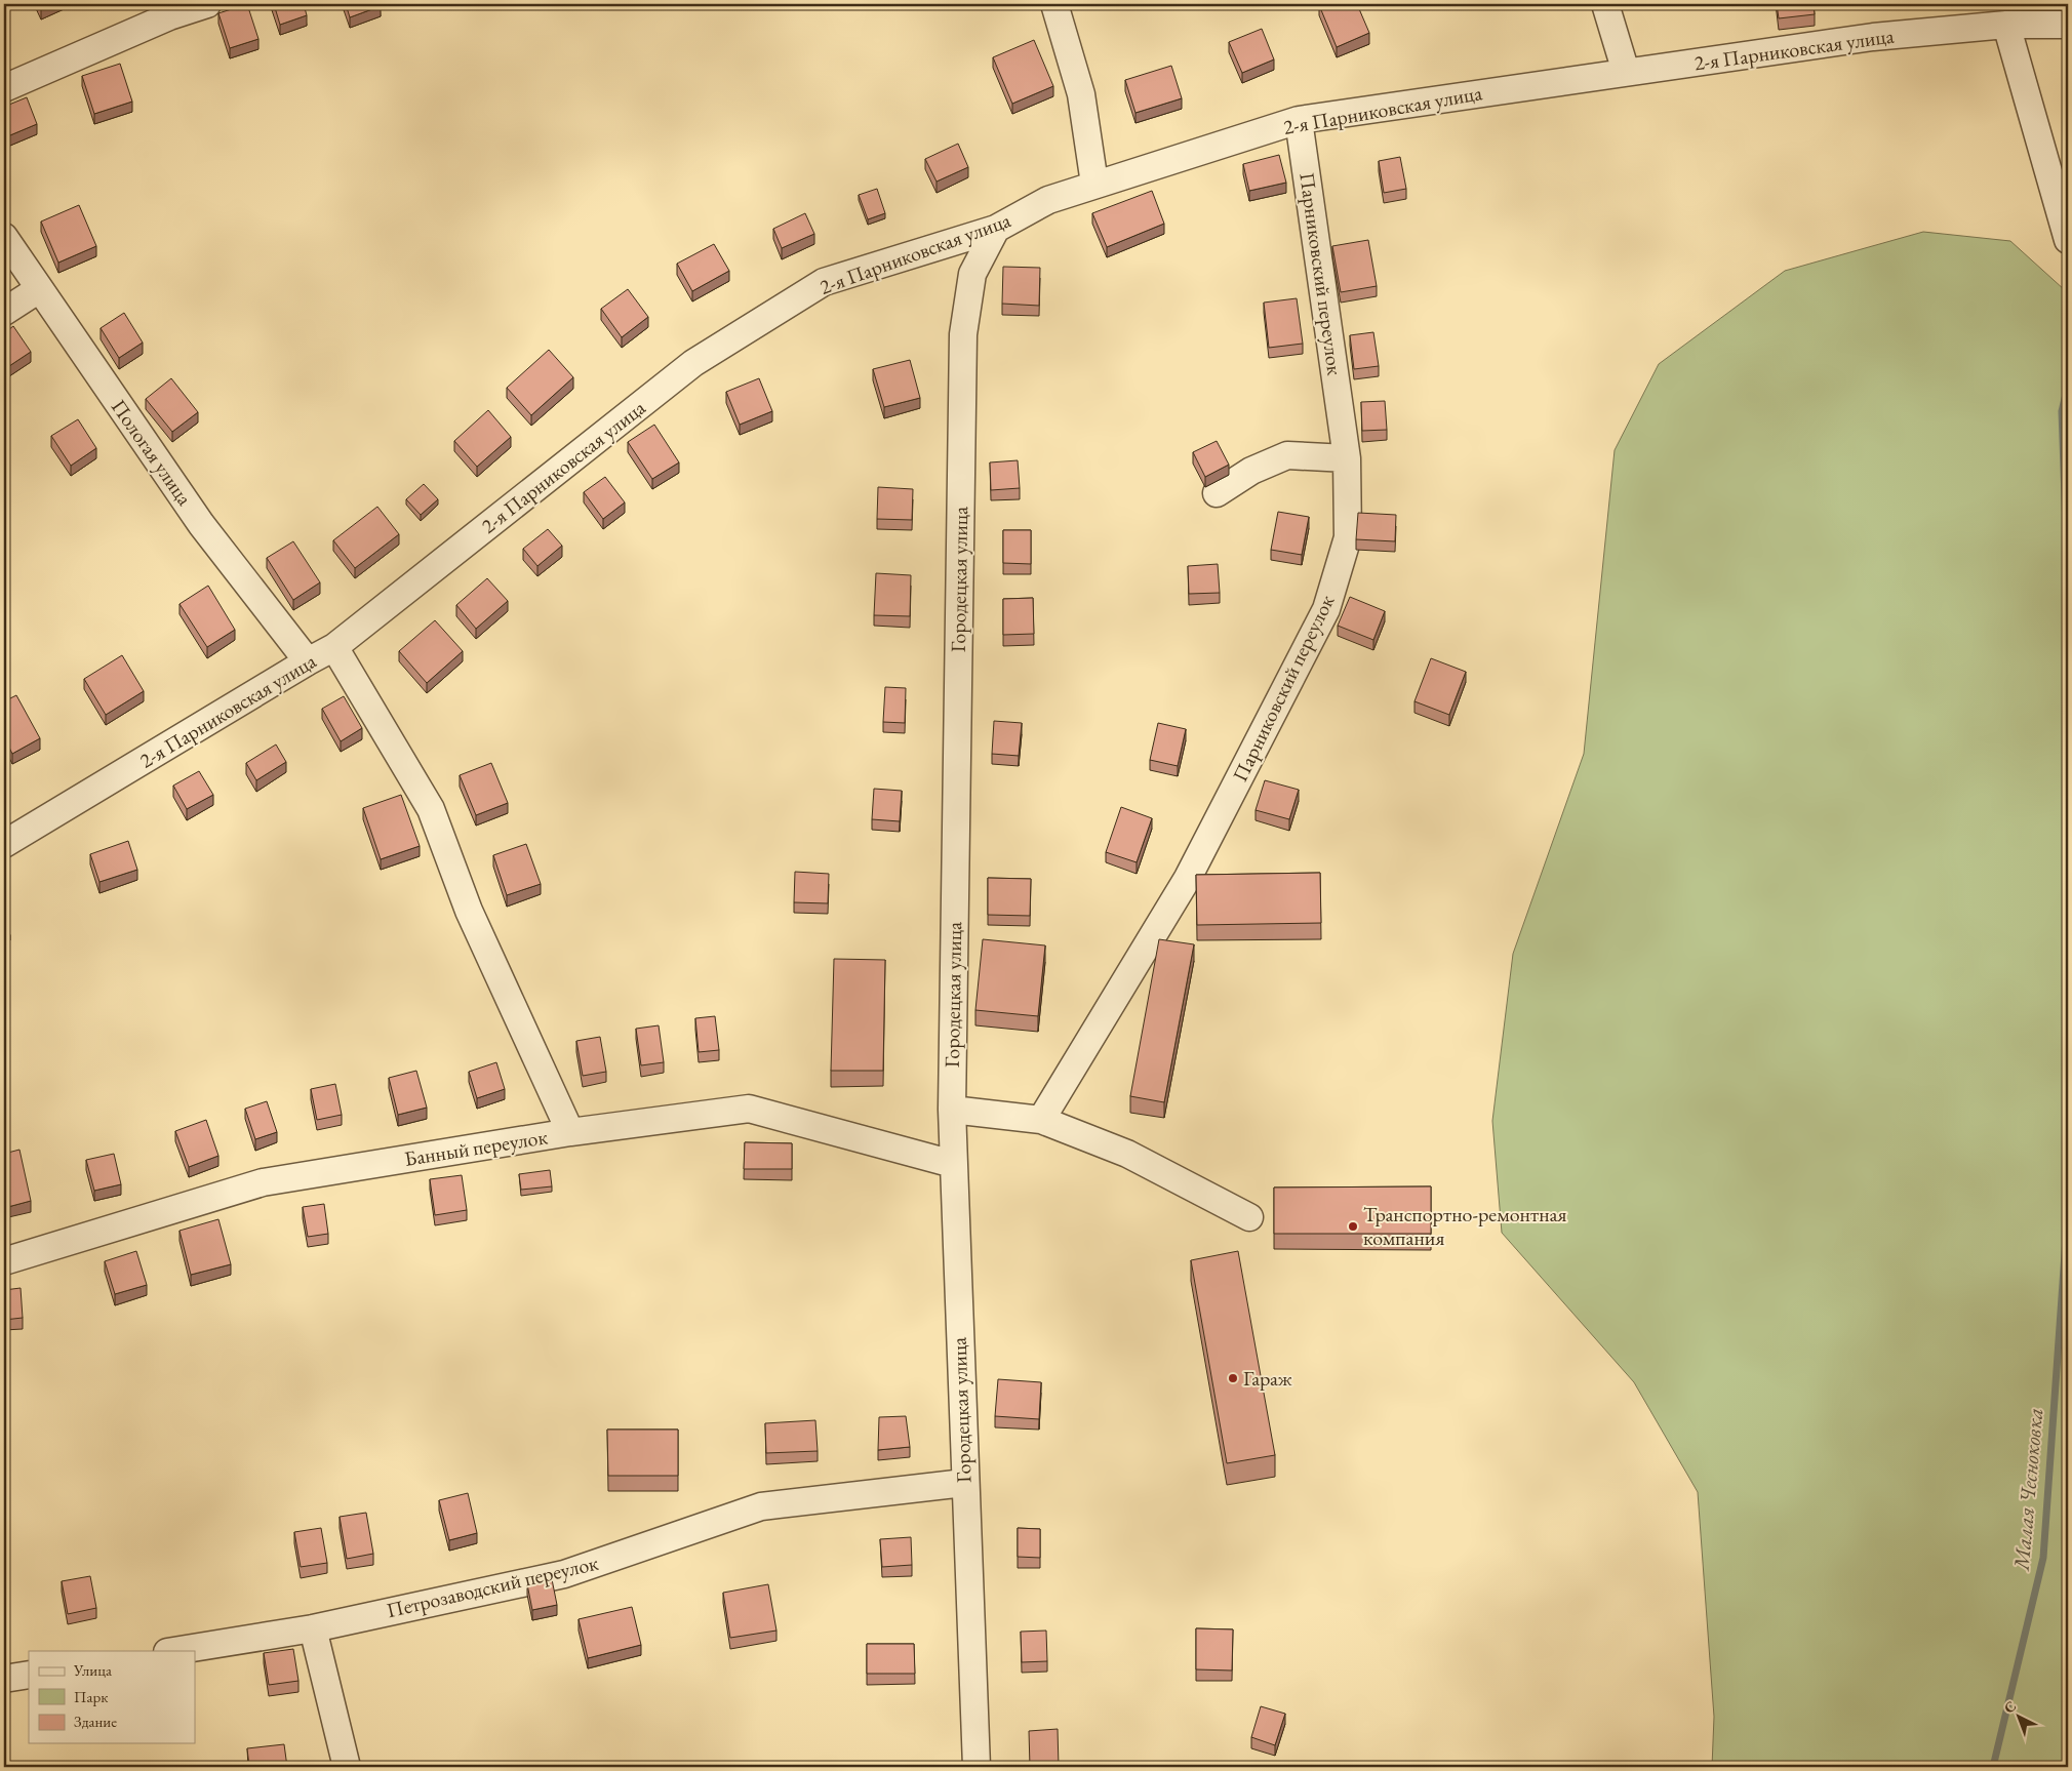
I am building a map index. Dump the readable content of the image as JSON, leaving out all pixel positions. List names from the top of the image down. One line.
{"streets":{"street":["2-я Парниковская улица","Парниковский переулок","Пологая улица","Городецкая улица","Банный переулок","Петрозаводский переулок"]},"crossings":[["2-я Парниковская улица","Парниковский переулок"],["2-я Парниковская улица","Пологая улица"],["2-я Парниковская улица","Городецкая улица"],["Городецкая улица","Банный переулок"],["Городецкая улица","Петрозаводский переулок"]],"water":["Малая Чесноковка"],"places":["Транспортно-ремонтная компания","Гараж"],"legend":["Улица","Парк","Здание"],"north":"top left"}
